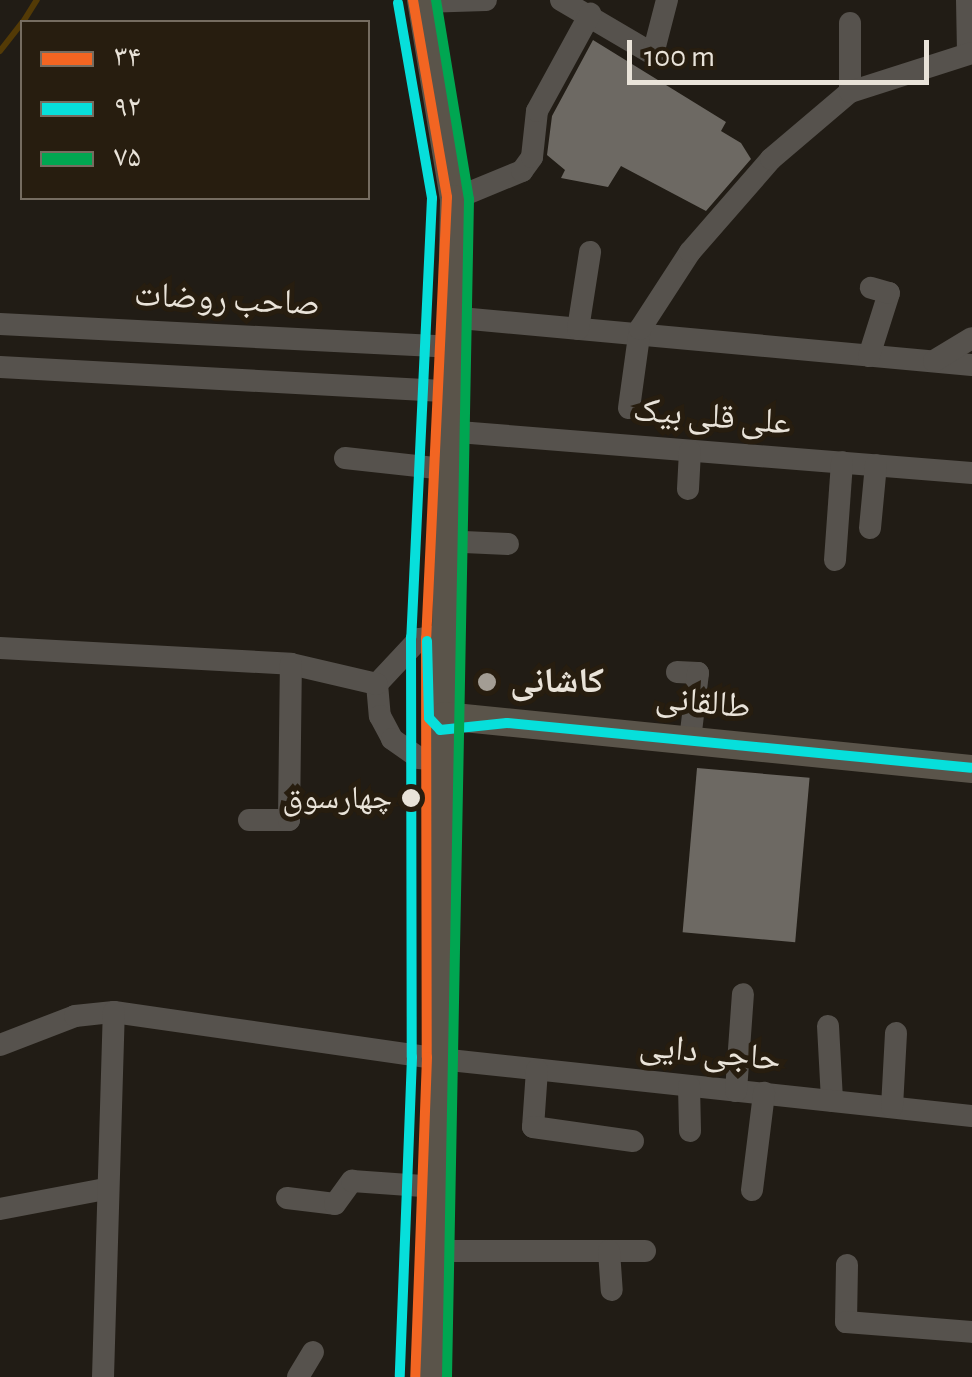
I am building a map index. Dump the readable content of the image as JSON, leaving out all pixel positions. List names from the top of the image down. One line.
{"streets":{"main road":["طالقانی"],"street":["صاحب روضات","علی قلی بیک","حاجی دایی"]},"places":["کاشانی","چهارسوق"],"lines":["transit line ۳۴","transit line ۷۵","transit line ۹۲"],"legend":["۳۴","۹۲","۷۵"],"scale_bar":"100 m"}
